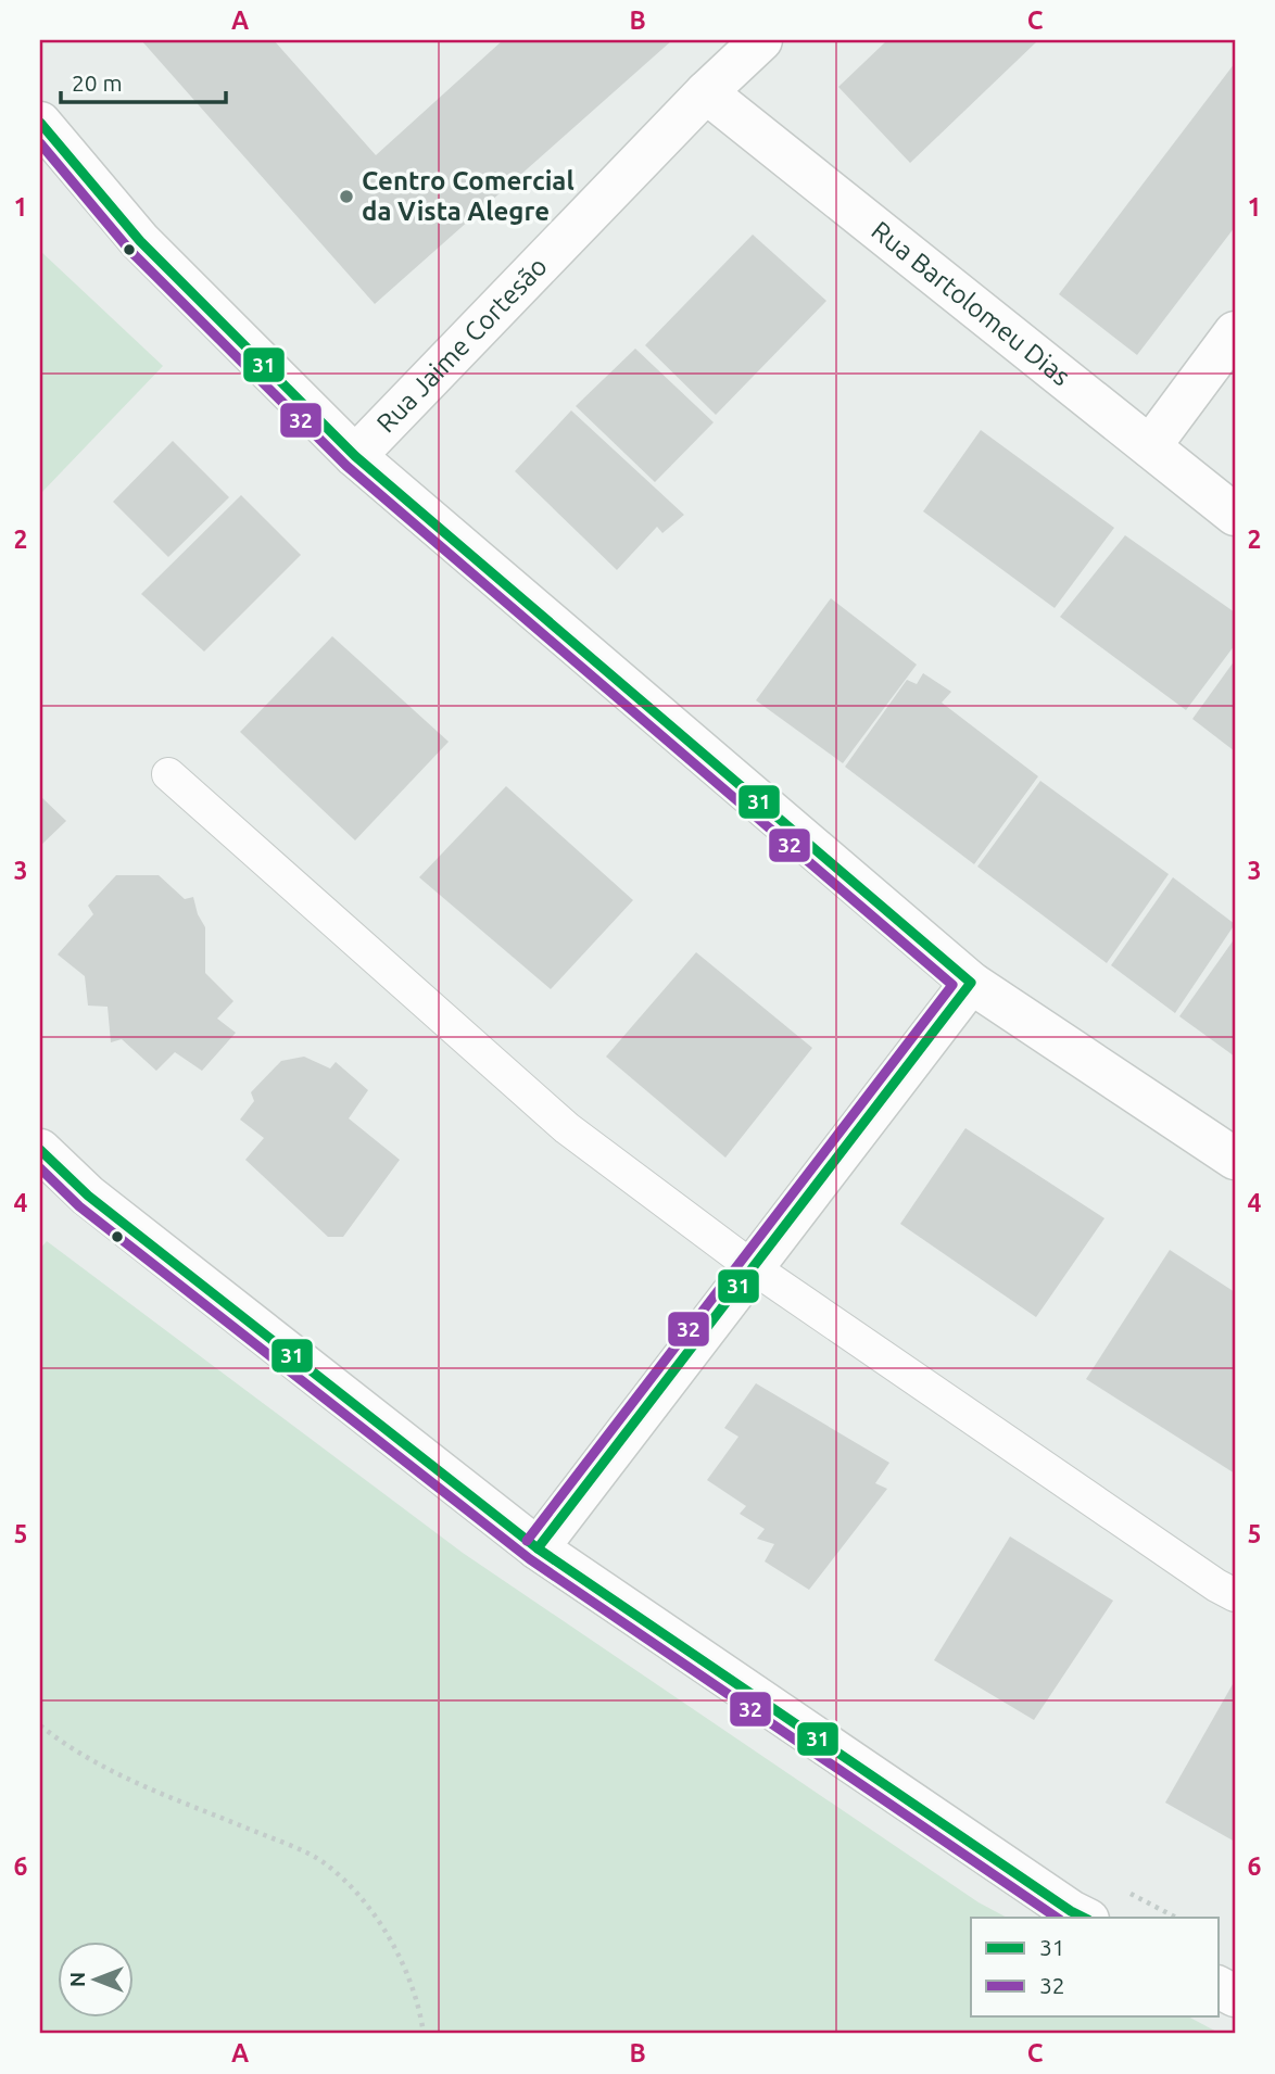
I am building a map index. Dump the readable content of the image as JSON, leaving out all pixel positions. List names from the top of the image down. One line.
{"streets":{"street":["Rua Bartolomeu Dias","Rua Jaime Cortesão"]},"crossings":[["Rua Bartolomeu Dias","Rua Jaime Cortesão"]],"places":["Centro Comercial da Vista Alegre"],"lines":["transit line 31","transit line 32"],"legend":["31","32"],"scale_bar":"20 m","north":"left","grid":{"columns":["A","B","C"],"rows":["1","2","3","4","5","6"]}}
